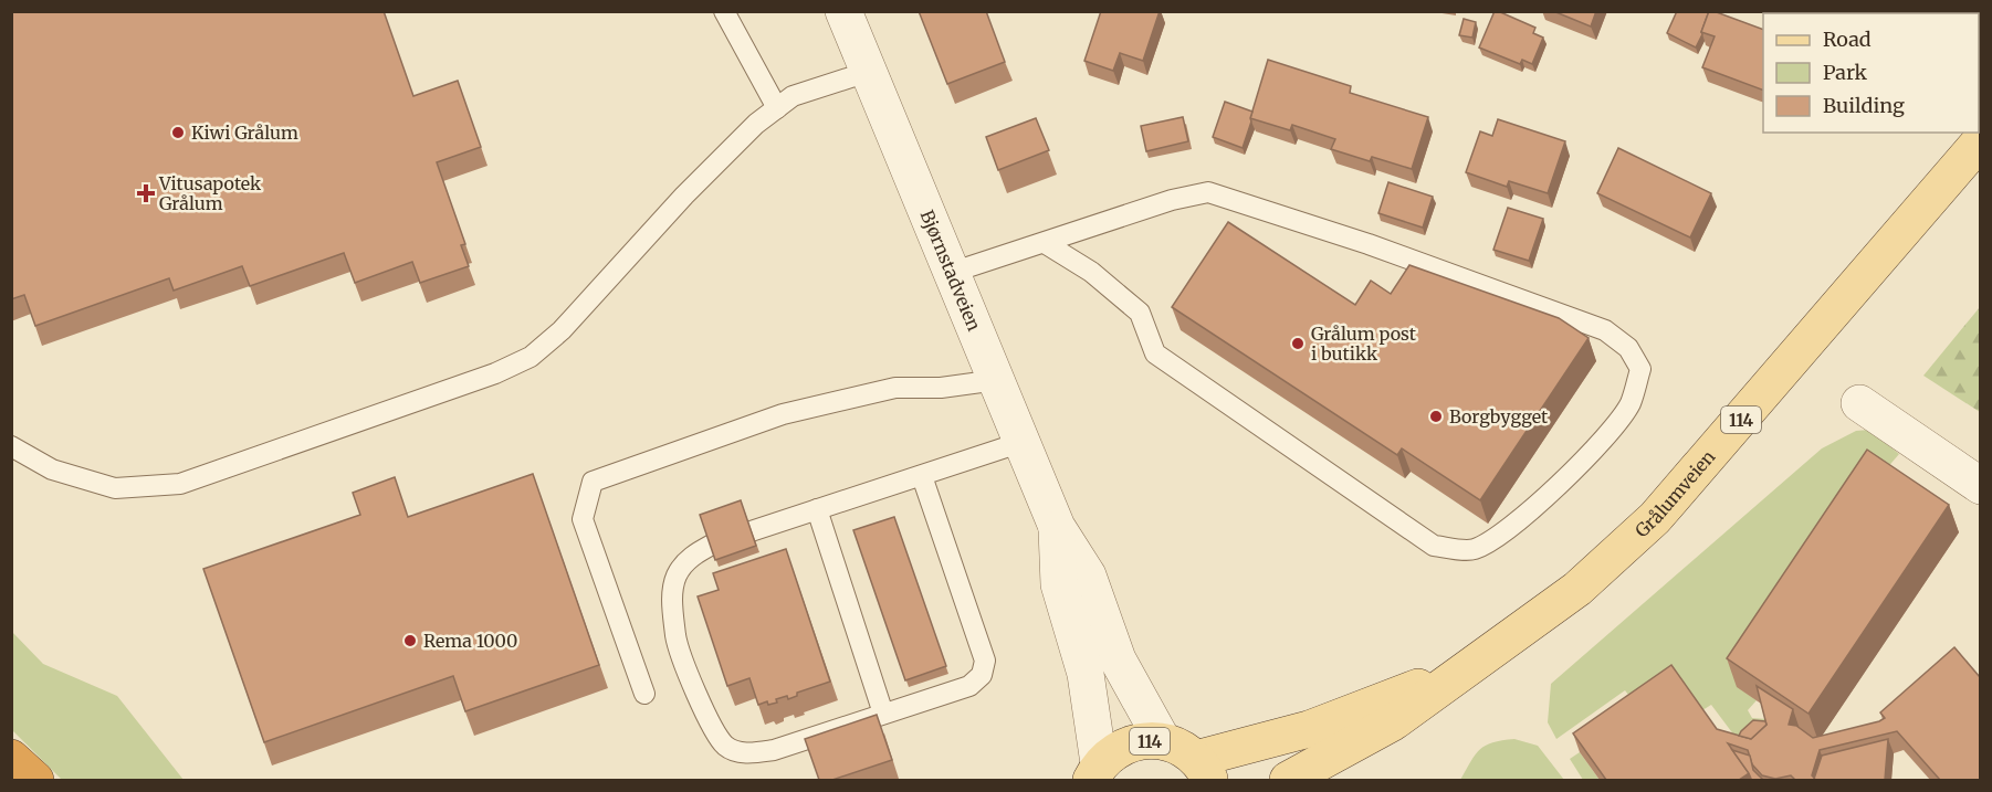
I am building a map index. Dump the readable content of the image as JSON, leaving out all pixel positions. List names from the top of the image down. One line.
{"streets":{"main road":["114","Grålumveien"],"street":["Bjørnstadveien"]},"crossings":[["Bjørnstadveien","114"],["114","Grålumveien"]],"places":{"other":["Kiwi Grålum","Grålum post i butikk","Borgbygget","Rema 1000"],"health":["Vitusapotek Grålum"]},"legend":["Road","Park","Building"]}
